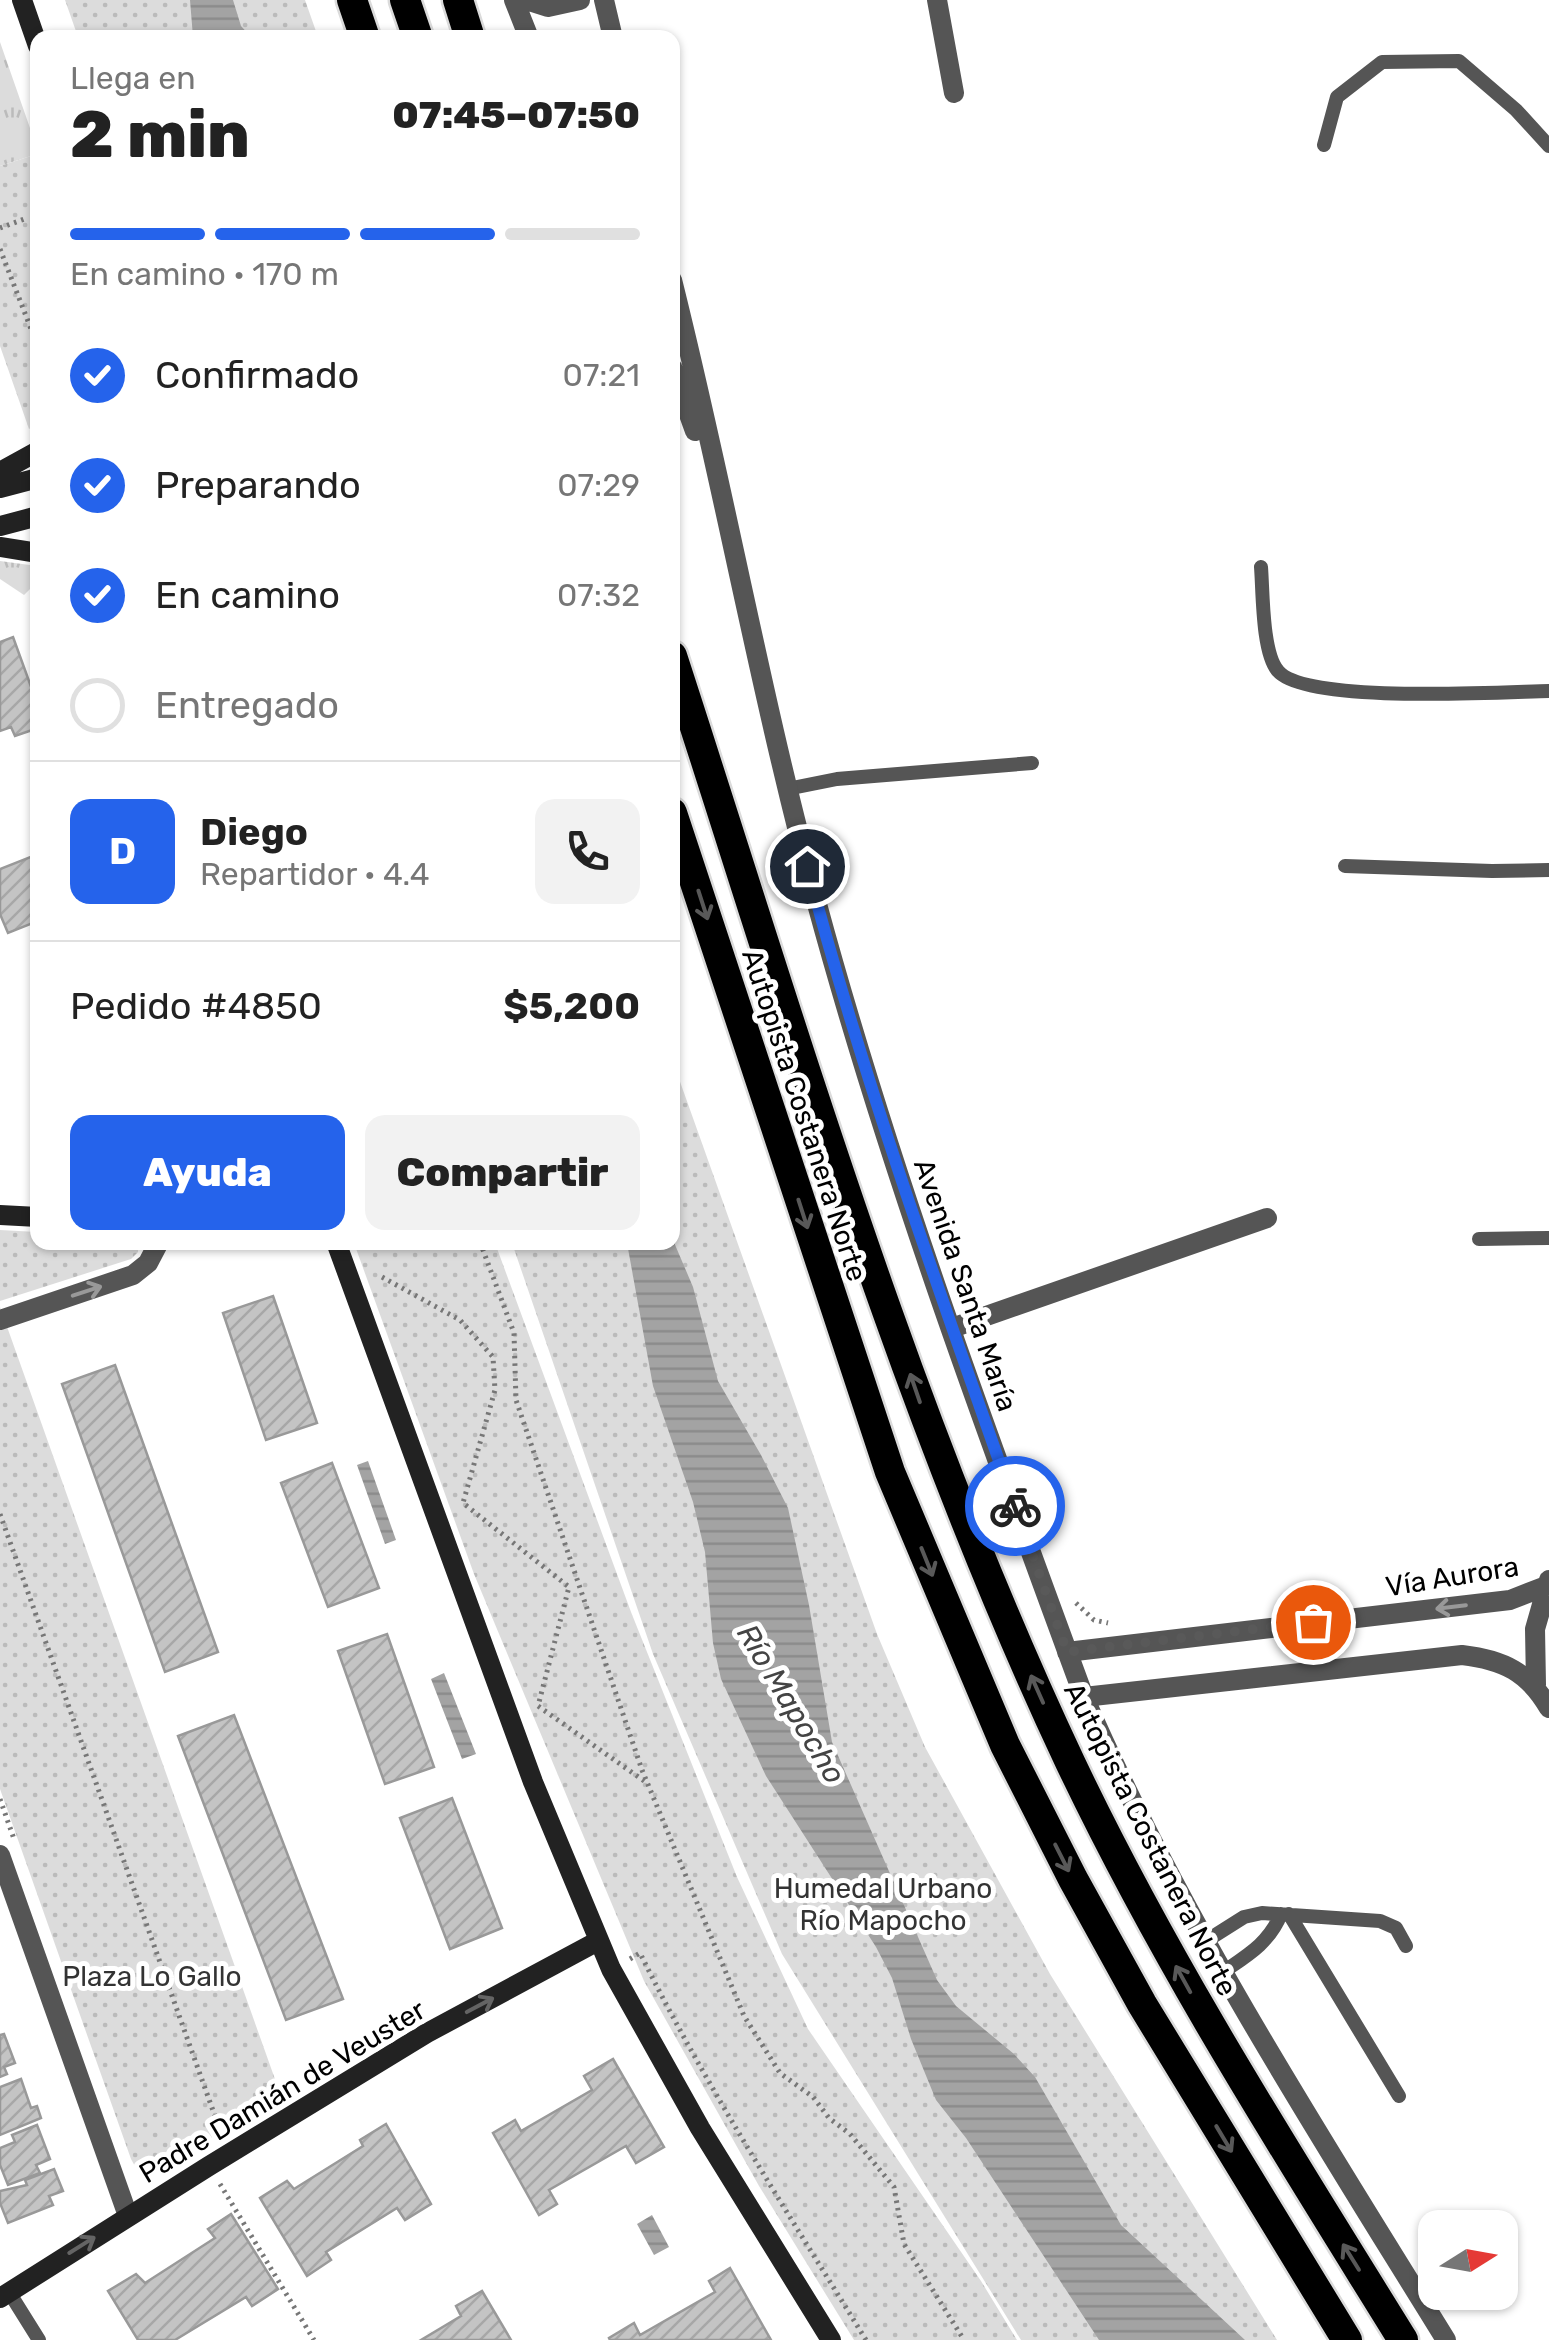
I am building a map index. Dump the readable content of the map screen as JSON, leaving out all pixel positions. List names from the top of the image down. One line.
{"streets":{"highway":["Autopista Costanera Norte"],"street":["Avenida Santa María","Vía Aurora","Padre Damián de Veuster"]},"crossings":[["Avenida Santa María","Vía Aurora"]],"one_way":["Padre Damián de Veuster"],"water":["Río Mapocho"],"parks":["Humedal Urbano Río Mapocho","Plaza Lo Gallo"],"north":"right","page":{"heading":["2 min","Llega en","07:45–07:50"],"panel":["Diego","Repartidor · 4.4","Pedido #4850","$5,200"],"bar":"En camino · 170 m","list":[["Confirmado","07:21"],["Preparando","07:29"],["En camino","07:32"],"Entregado"],"round":"D","buttons":["Ayuda","Compartir"]}}
